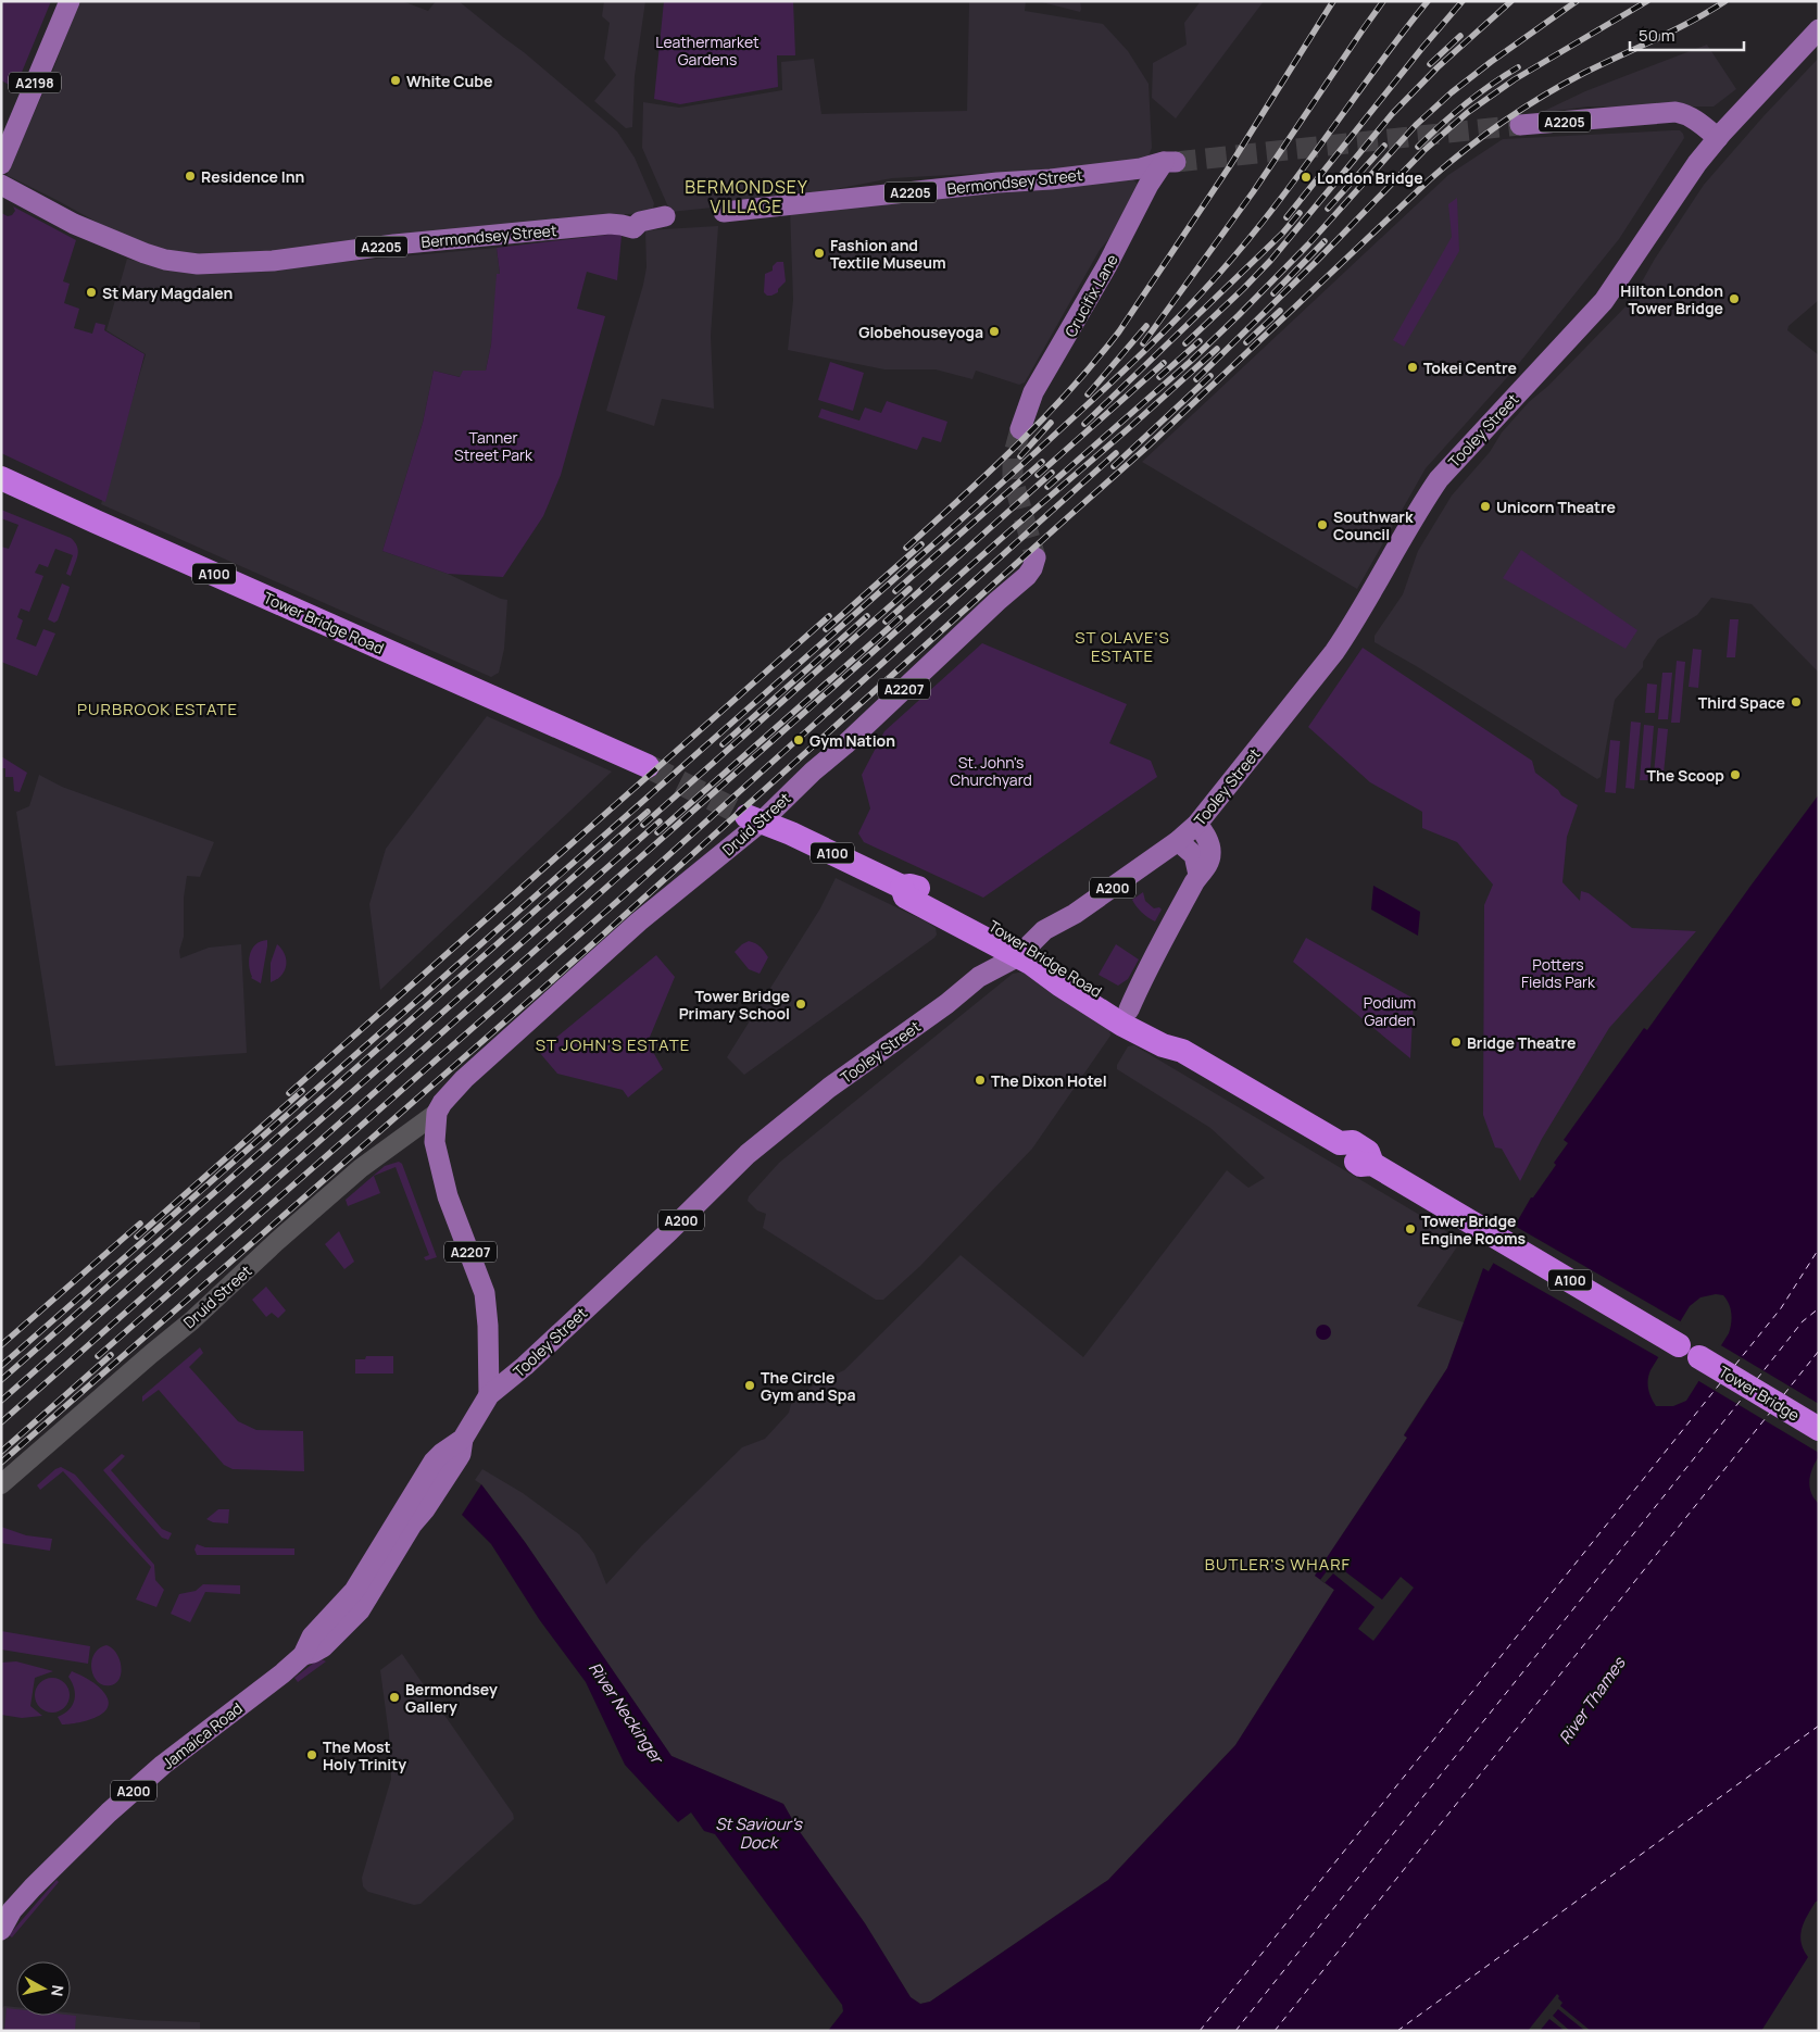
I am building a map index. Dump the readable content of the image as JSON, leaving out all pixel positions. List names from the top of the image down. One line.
{"streets":{"highway":["A100","Tower Bridge Road","Tower Bridge"],"main road":["A2198","A2205","Bermondsey Street","Crucifix Lane","Tooley Street","A2207","Druid Street","A200","Jamaica Road"]},"crossings":[["A2205","Tooley Street"],["Bermondsey Street","Crucifix Lane"],["Tooley Street","Tower Bridge Road"],["Tooley Street","A2207"],["Tooley Street","Jamaica Road"],["Tower Bridge Road","Druid Street"],["Tower Bridge Road","Tower Bridge"],["A2207","Druid Street"]],"districts":["BERMONDSEY VILLAGE","ST OLAVE'S ESTATE","PURBROOK ESTATE","ST JOHN'S ESTATE","BUTLER'S WHARF"],"water":["River Thames","River Neckinger","St Saviour's Dock"],"parks":["Leathermarket Gardens","Tanner Street Park","St. John's Churchyard","Potters Fields Park","Podium Garden"],"places":["White Cube","Residence Inn","London Bridge","Fashion and Textile Museum","St Mary Magdalen","Hilton London Tower Bridge","Globehouseyoga","Tokei Centre","Unicorn Theatre","Southwark Council","Third Space","Gym Nation","The Scoop","Tower Bridge Primary School","Bridge Theatre","The Dixon Hotel","Tower Bridge Engine Rooms","The Circle Gym and Spa","Bermondsey Gallery","The Most Holy Trinity"],"scale_bar":"50 m","north":"right"}
